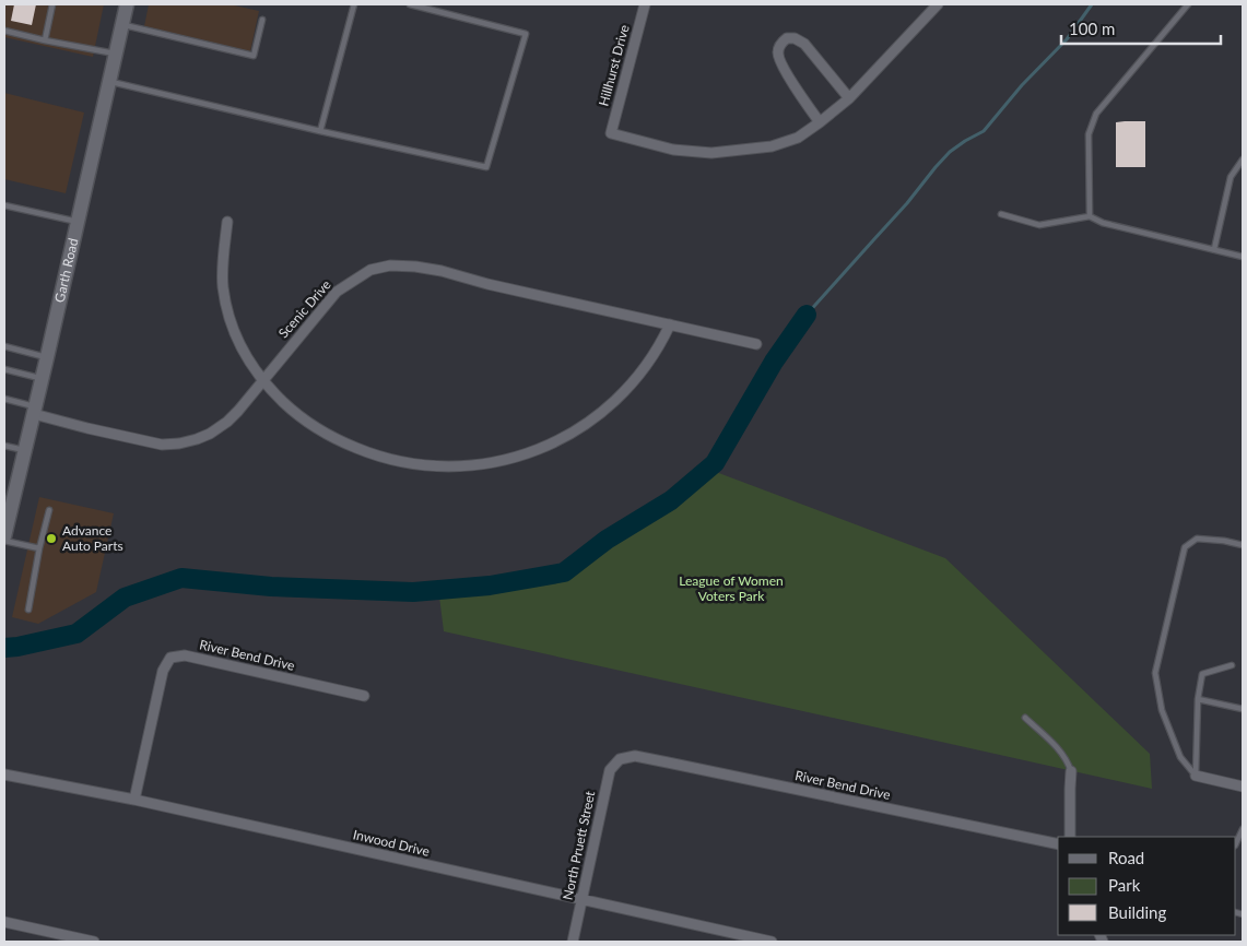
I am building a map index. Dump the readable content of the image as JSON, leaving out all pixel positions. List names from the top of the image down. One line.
{"streets":{"main road":["Garth Road"],"street":["Hillhurst Drive","Scenic Drive","River Bend Drive","Inwood Drive","North Pruett Street"]},"crossings":[["Garth Road","Scenic Drive"],["River Bend Drive","Inwood Drive"],["River Bend Drive","North Pruett Street"],["Inwood Drive","North Pruett Street"]],"parks":["League of Women Voters Park"],"places":["Advance Auto Parts"],"legend":["Road","Park","Building"],"scale_bar":"100 m"}
